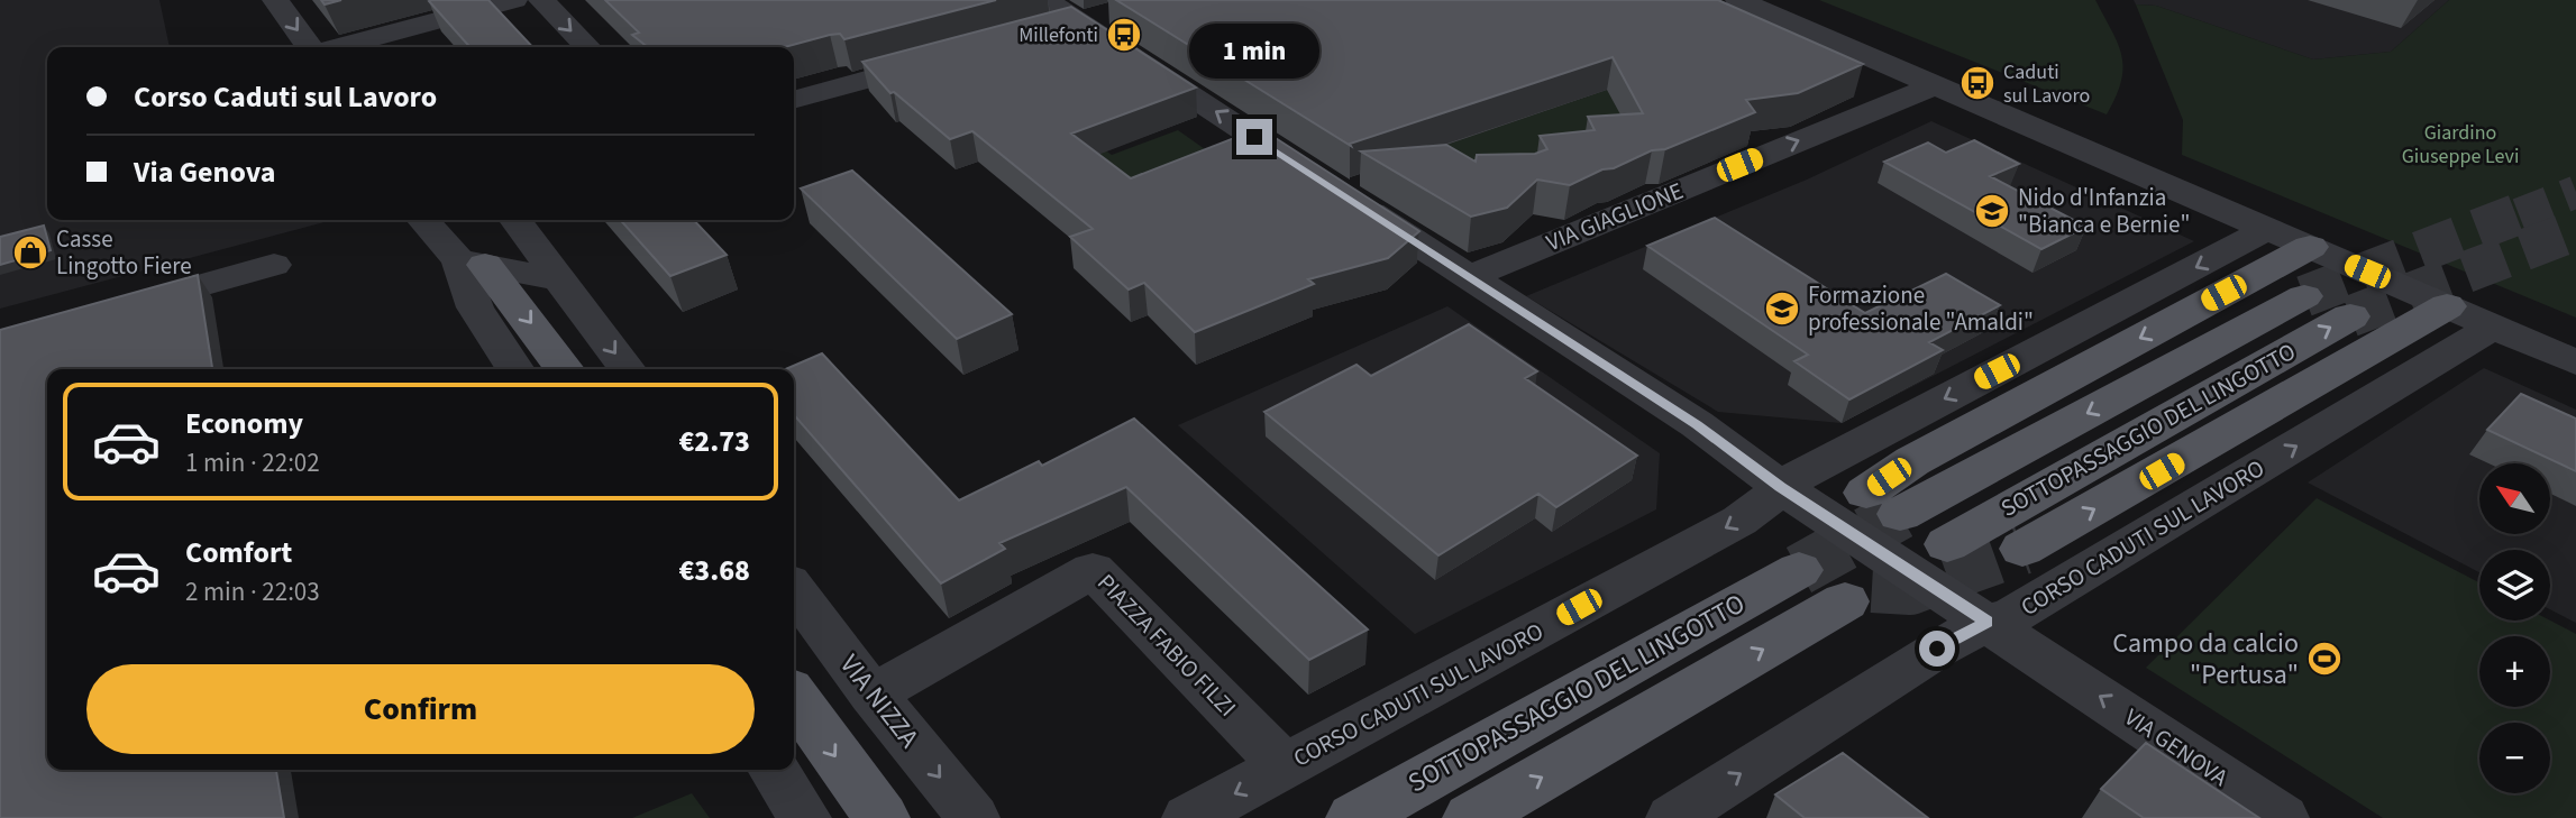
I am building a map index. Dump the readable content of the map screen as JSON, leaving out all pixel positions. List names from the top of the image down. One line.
{"streets":{"main road":["SOTTOPASSAGGIO DEL LINGOTTO"],"street":["VIA GIAGLIONE","CORSO CADUTI SUL LAVORO","PIAZZA FABIO FILZI","VIA NIZZA","VIA GENOVA"]},"crossings":[["VIA GIAGLIONE","VIA GENOVA"],["CORSO CADUTI SUL LAVORO","PIAZZA FABIO FILZI"],["CORSO CADUTI SUL LAVORO","VIA GENOVA"],["PIAZZA FABIO FILZI","VIA NIZZA"]],"one_way":["VIA GIAGLIONE","VIA GENOVA"],"parks":["Giardino Giuseppe Levi"],"places":{"bus stop":["Millefonti","Caduti sul Lavoro"],"school or university":["Nido d'Infanzia \"Bianca e Bernie\"","Formazione professionale \"Amaldi\""],"shop":["Casse Lingotto Fiere"],"sports":["Campo da calcio \"Pertusa\""]},"north":"top left","page":{"bubble":"1 min","banner":["Corso Caduti sul Lavoro","Via Genova"],"list":[{"name":"Economy","note":"1 min · 22:02","value":"€2.73"},{"name":"Comfort","note":"2 min · 22:03","value":"€3.68"}],"map_buttons":["+","−"],"buttons":"Confirm"}}
